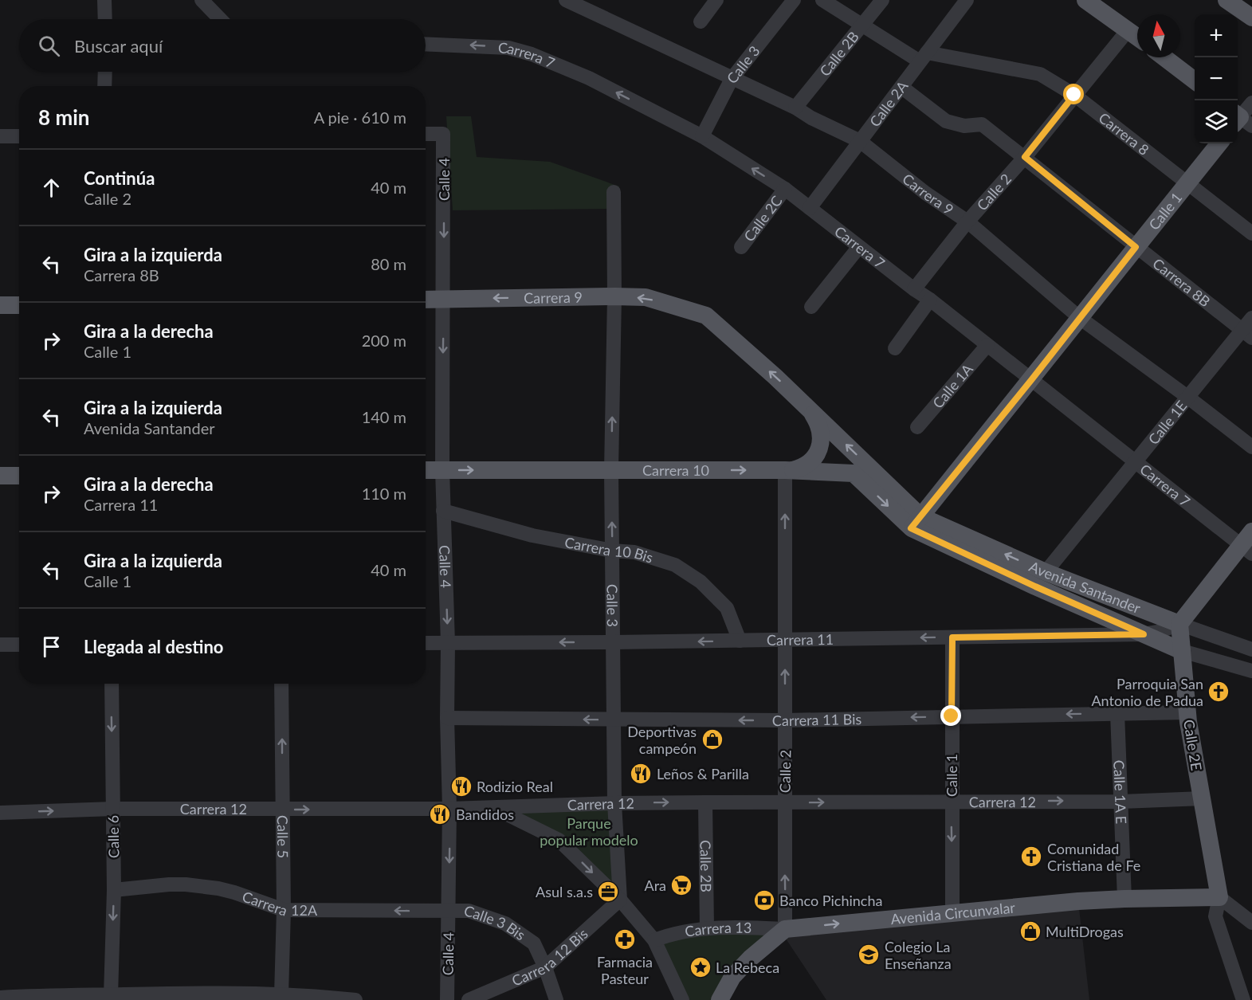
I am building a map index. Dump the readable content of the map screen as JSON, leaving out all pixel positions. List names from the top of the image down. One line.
{"streets":{"main road":["Carrera 9","Calle 1","Carrera 10","Avenida Santander","Calle 2E","Avenida Circunvalar"],"street":["Calle 2B","Carrera 7","Calle 3","Calle 2A","Carrera 8","Calle 4","Calle 2","Calle 2C","Carrera 8B","Calle 1A","Calle 1E","Carrera 10 Bis","Carrera 11","Carrera 11 Bis","Calle 1A E","Carrera 12","Calle 6","Calle 5","Carrera 12A","Calle 3 Bis","Carrera 13","Carrera 12 Bis"]},"crossings":[["Calle 2B","Carrera 9"],["Calle 2B","Carrera 12"],["Calle 2B","Carrera 13"],["Carrera 7","Calle 3"],["Carrera 7","Calle 2A"],["Carrera 7","Calle 2"],["Carrera 7","Calle 1"],["Carrera 7","Calle 2C"],["Carrera 7","Calle 1A"],["Carrera 7","Calle 1E"],["Calle 3","Carrera 9"],["Calle 3","Carrera 10"],["Calle 3","Carrera 10 Bis"],["Calle 3","Carrera 11"],["Calle 3","Carrera 11 Bis"],["Calle 3","Carrera 12"],["Calle 3","Carrera 12 Bis"],["Calle 2A","Carrera 8"],["Calle 2A","Carrera 9"],["Calle 2A","Carrera 8B"],["Carrera 8","Calle 2"],["Carrera 8","Calle 1"],["Calle 4","Carrera 9"],["Calle 4","Carrera 10"],["Calle 4","Carrera 10 Bis"],["Calle 4","Carrera 11"],["Calle 4","Carrera 11 Bis"],["Calle 4","Carrera 12"],["Calle 4","Carrera 12A"],["Calle 4","Calle 3 Bis"],["Carrera 9","Calle 2"],["Carrera 9","Calle 1"],["Carrera 9","Calle 1E"],["Carrera 9","Carrera 10"],["Carrera 9","Avenida Santander"],["Calle 2","Carrera 8B"],["Calle 2","Carrera 10"],["Calle 2","Carrera 11"],["Calle 2","Carrera 11 Bis"],["Calle 2","Carrera 12"],["Calle 2","Avenida Circunvalar"],["Calle 2","Carrera 13"],["Calle 1","Carrera 8B"],["Calle 1","Carrera 10"],["Calle 1","Avenida Santander"],["Calle 1","Carrera 11"],["Calle 1","Carrera 11 Bis"],["Calle 1","Carrera 12"],["Calle 1","Avenida Circunvalar"],["Carrera 8B","Calle 1E"],["Calle 1E","Avenida Santander"],["Carrera 10","Avenida Santander"],["Carrera 10 Bis","Carrera 11"],["Avenida Santander","Carrera 11"],["Avenida Santander","Calle 2E"],["Carrera 11","Calle 2E"],["Carrera 11 Bis","Calle 2E"],["Carrera 11 Bis","Calle 1A E"],["Calle 2E","Carrera 12"],["Calle 2E","Avenida Circunvalar"],["Calle 1A E","Carrera 12"],["Calle 1A E","Avenida Circunvalar"],["Carrera 12","Calle 6"],["Carrera 12","Calle 5"],["Calle 6","Carrera 12A"],["Calle 5","Carrera 12A"],["Carrera 12A","Calle 3 Bis"],["Avenida Circunvalar","Carrera 13"],["Calle 3 Bis","Carrera 12 Bis"]],"one_way":["Carrera 7","Calle 4","Carrera 9","Calle 2","Carrera 10","Carrera 11","Carrera 11 Bis","Carrera 12","Calle 6","Calle 5","Avenida Circunvalar"],"parks":["Parque popular modelo"],"places":{"church":["Parroquia San Antonio de Padua","Comunidad Cristiana de Fe"],"shop":["Deportivas campeón","MultiDrogas"],"restaurant":["Leños & Parilla","Rodizio Real","Bandidos"],"supermarket":["Ara"],"office":["Asul s.a.s"],"bank":["Banco Pichincha"],"pharmacy":["Farmacia Pasteur"],"school or university":["Colegio La Enseñanza"],"place":["La Rebeca"]},"north":"top","page":{"map_buttons":["+","−"],"search":"Buscar aquí","heading":["8 min","A pie · 610 m"],"list":[["Continúa","Calle 2","40 m"],["Gira a la izquierda","Carrera 8B","80 m"],["Gira a la derecha","Calle 1","200 m"],["Gira a la izquierda","Avenida Santander","140 m"],["Gira a la derecha","Carrera 11","110 m"],["Gira a la izquierda","Calle 1","40 m"],"Llegada al destino"]}}
